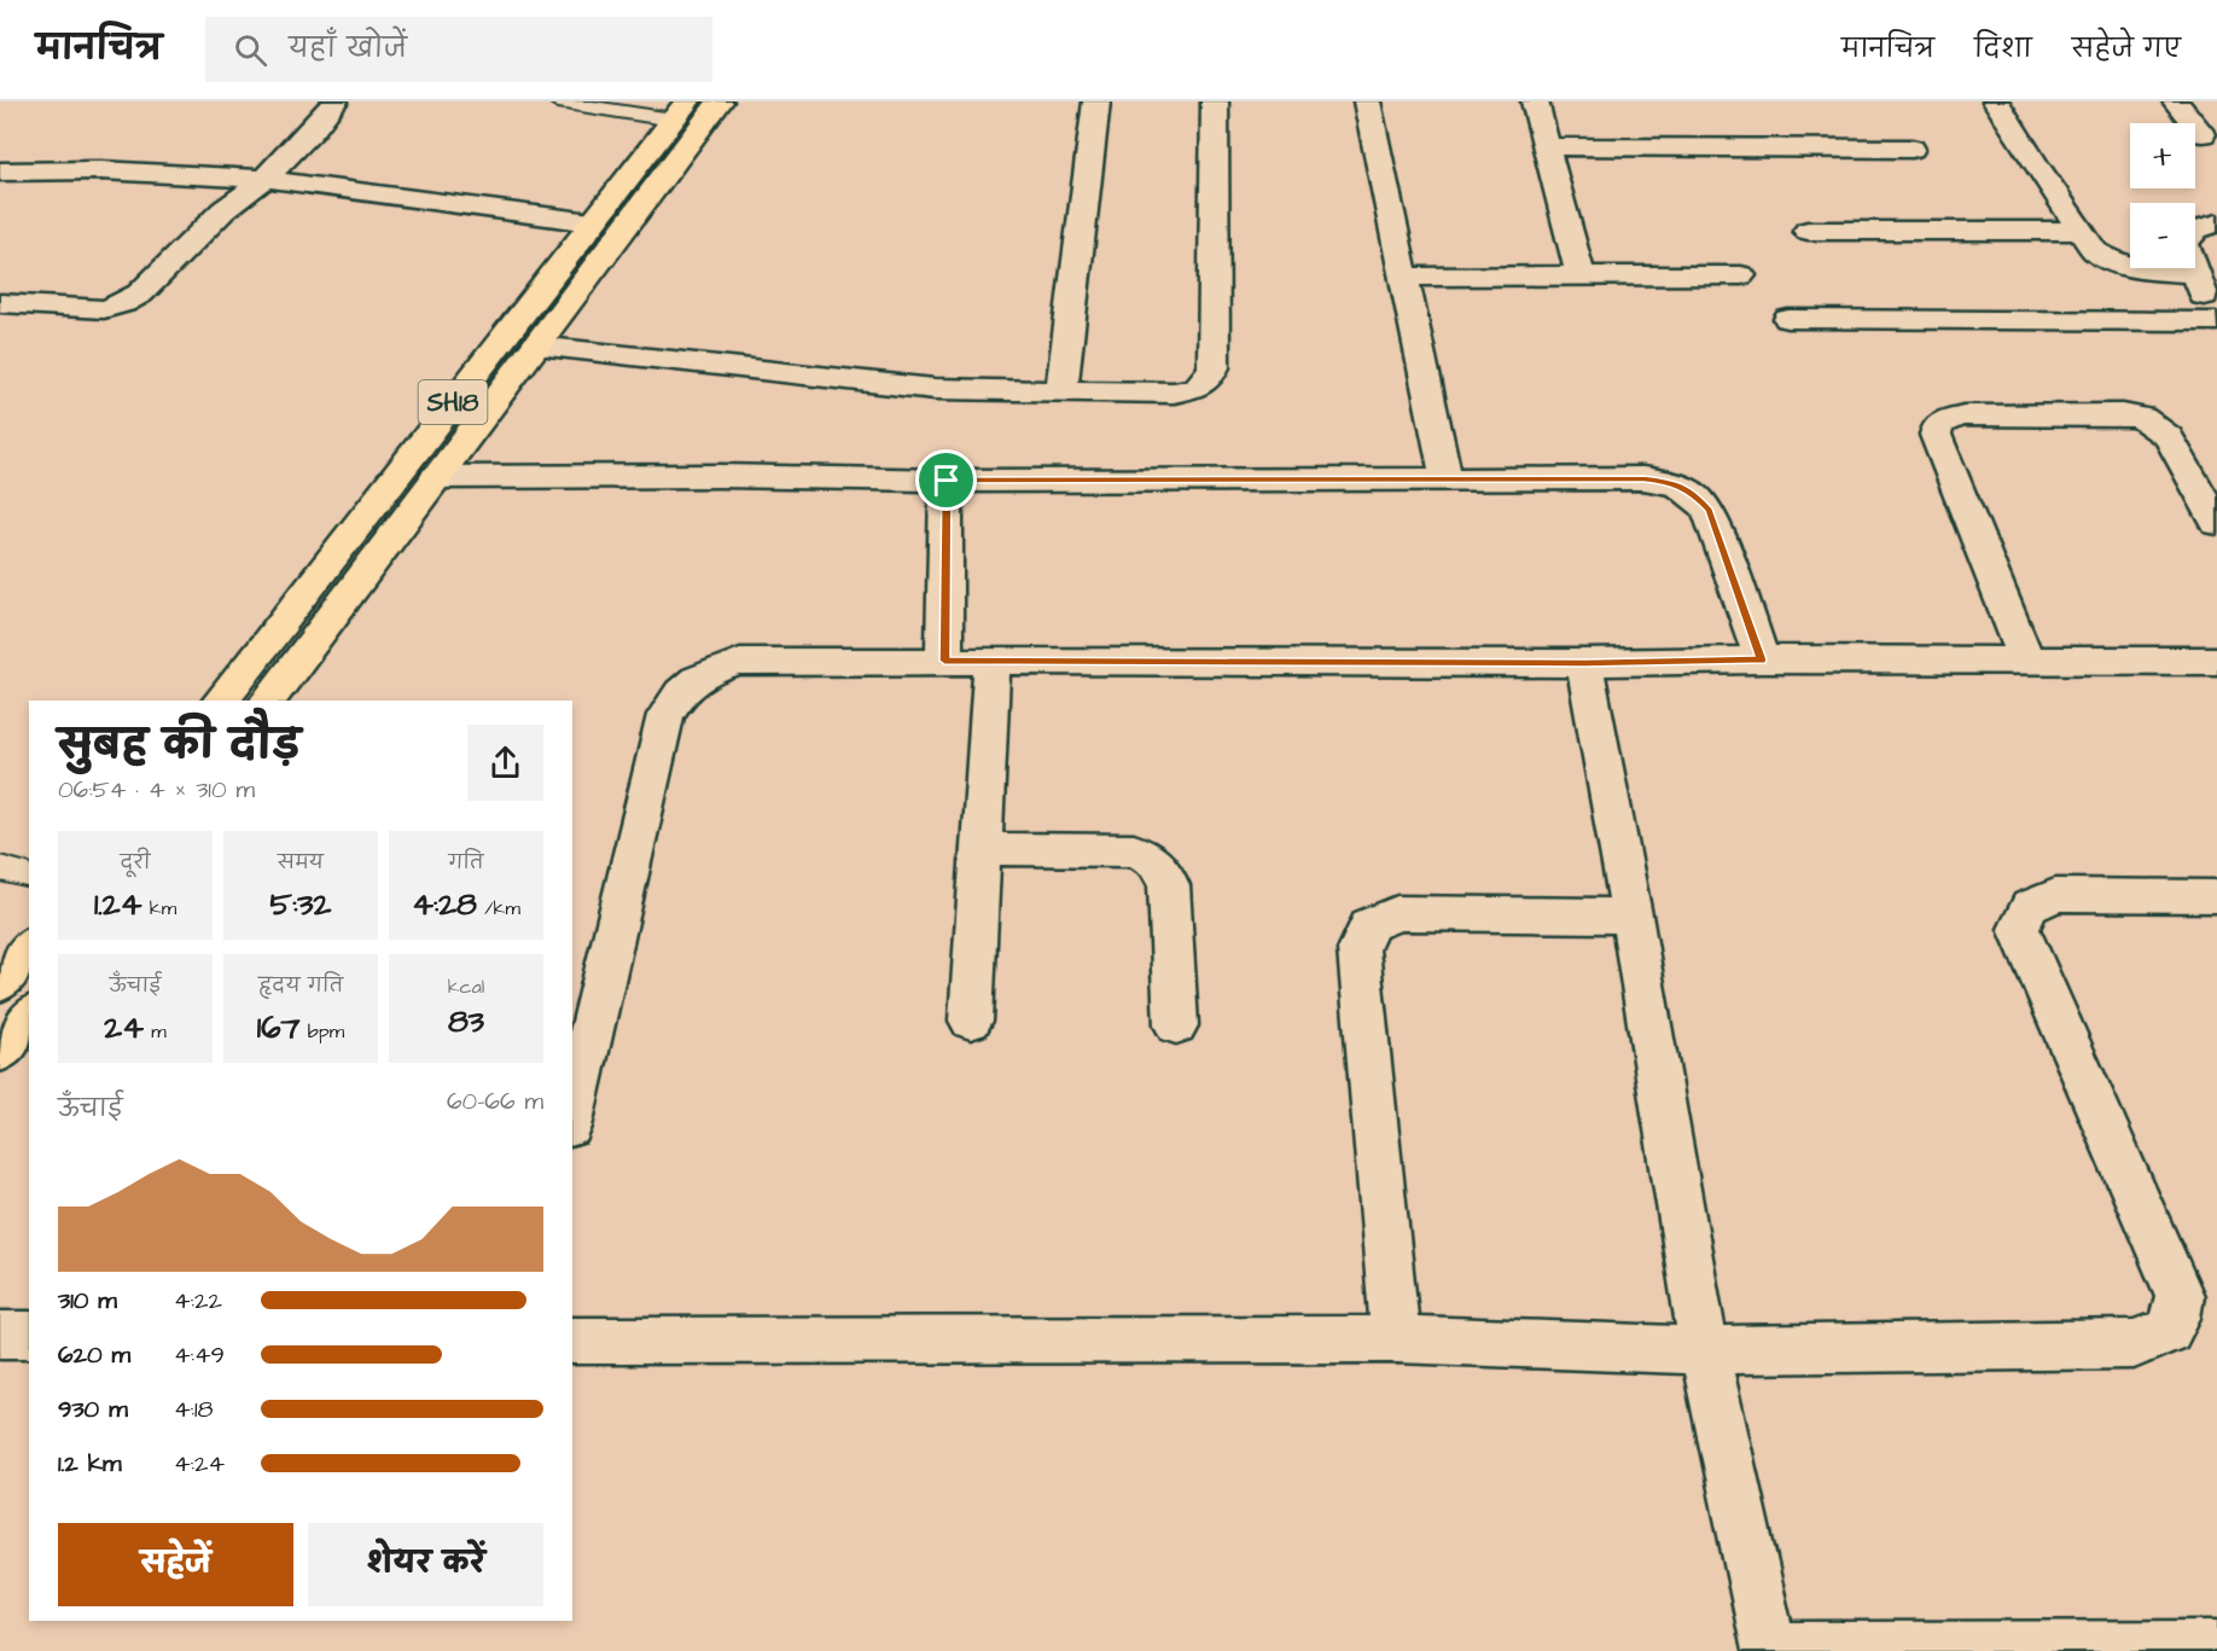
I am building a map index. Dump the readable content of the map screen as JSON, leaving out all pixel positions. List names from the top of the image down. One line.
{"streets":{"main road":["SH18"]},"page":{"header":"मानचित्र","search":"यहाँ खोजें","nav":["मानचित्र","दिशा","सहेजे गए"],"map_buttons":["+","−"],"heading":["सुबह की दौड़","06:54 · 4 × 310 m"],"stats":[["दूरी","1.24 km"],["समय","5:32"],["गति","4:28 /km"],["ऊँचाई","24 m"],["हृदय गति","167 bpm"],["kcal","83"]],"chart":["ऊँचाई","60–66 m"],"list":[{"name":"310 m","note":"4:22"},{"name":"620 m","note":"4:49"},{"name":"930 m","note":"4:18"},{"name":"1.2 km","note":"4:24"}],"buttons":["सहेजें","शेयर करें"]}}
